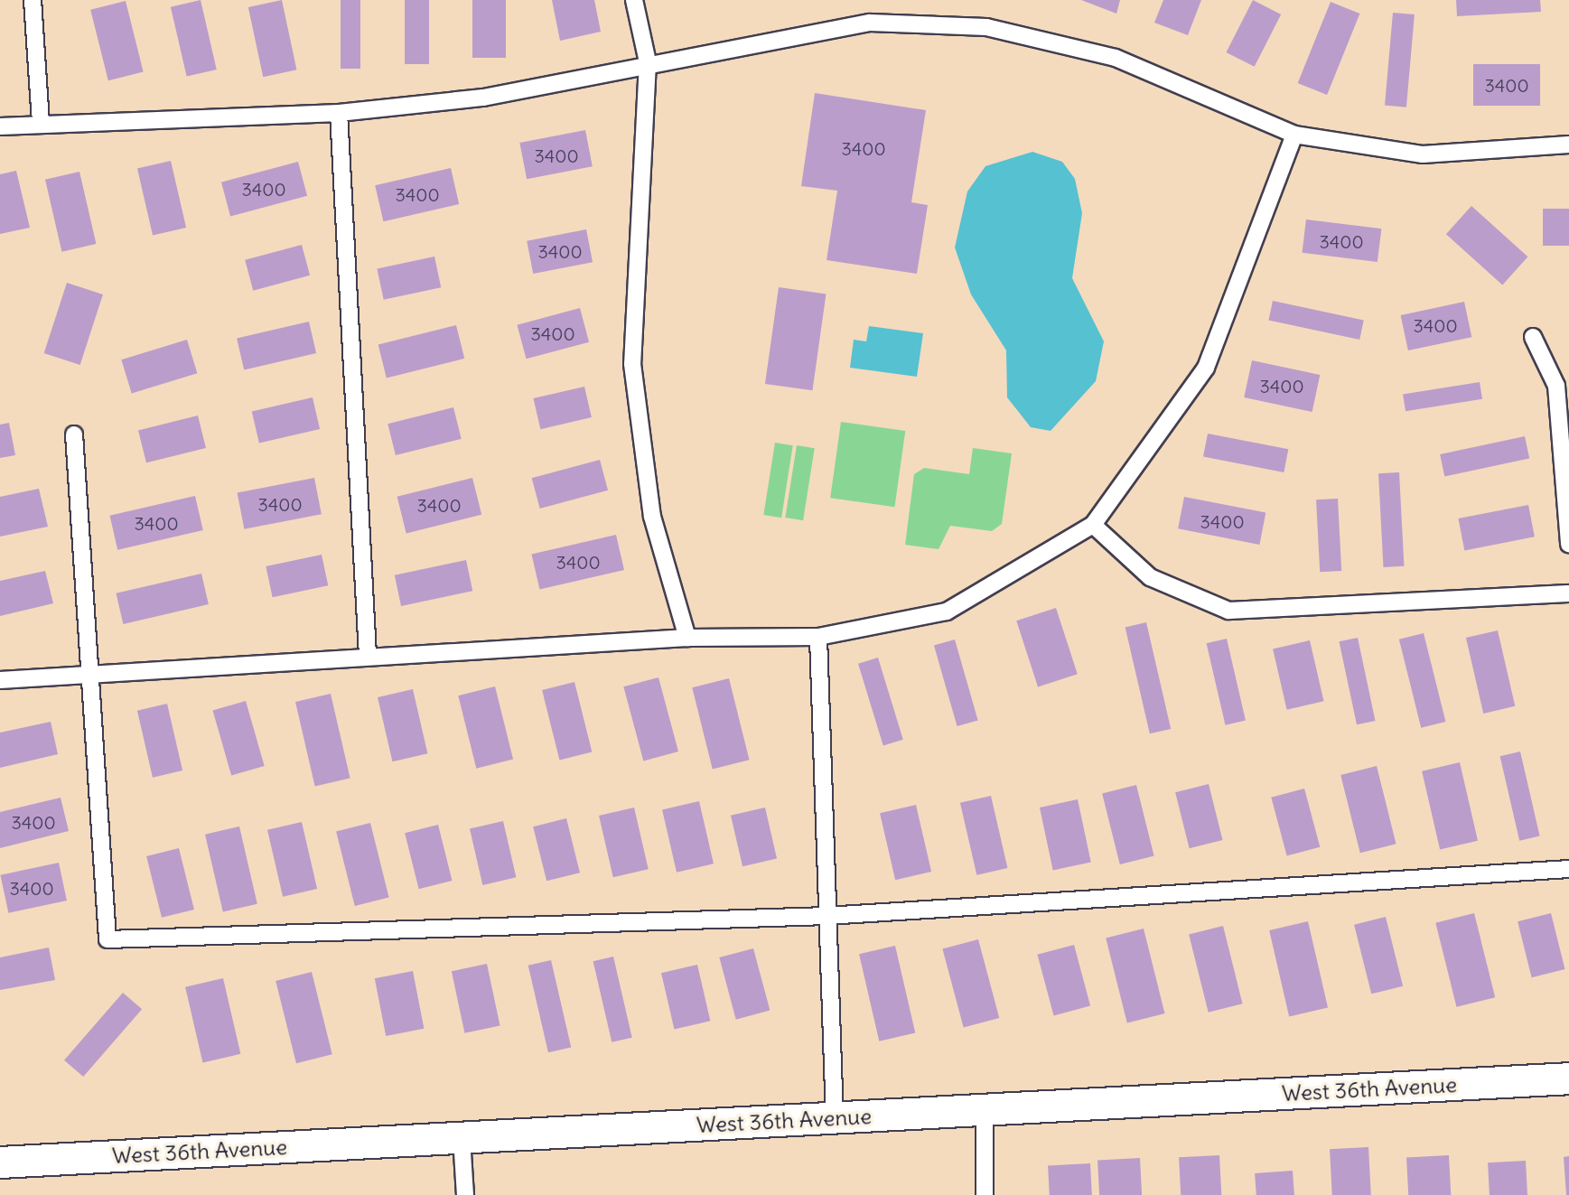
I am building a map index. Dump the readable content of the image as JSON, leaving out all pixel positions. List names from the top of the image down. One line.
{"streets":{"street":["West 36th Avenue"]},"house_numbers":["3400","3400","3400","3400","3400","3400","3400","3400","3400","3400","3400","3400","3400","3400","3400","3400","3400"]}
